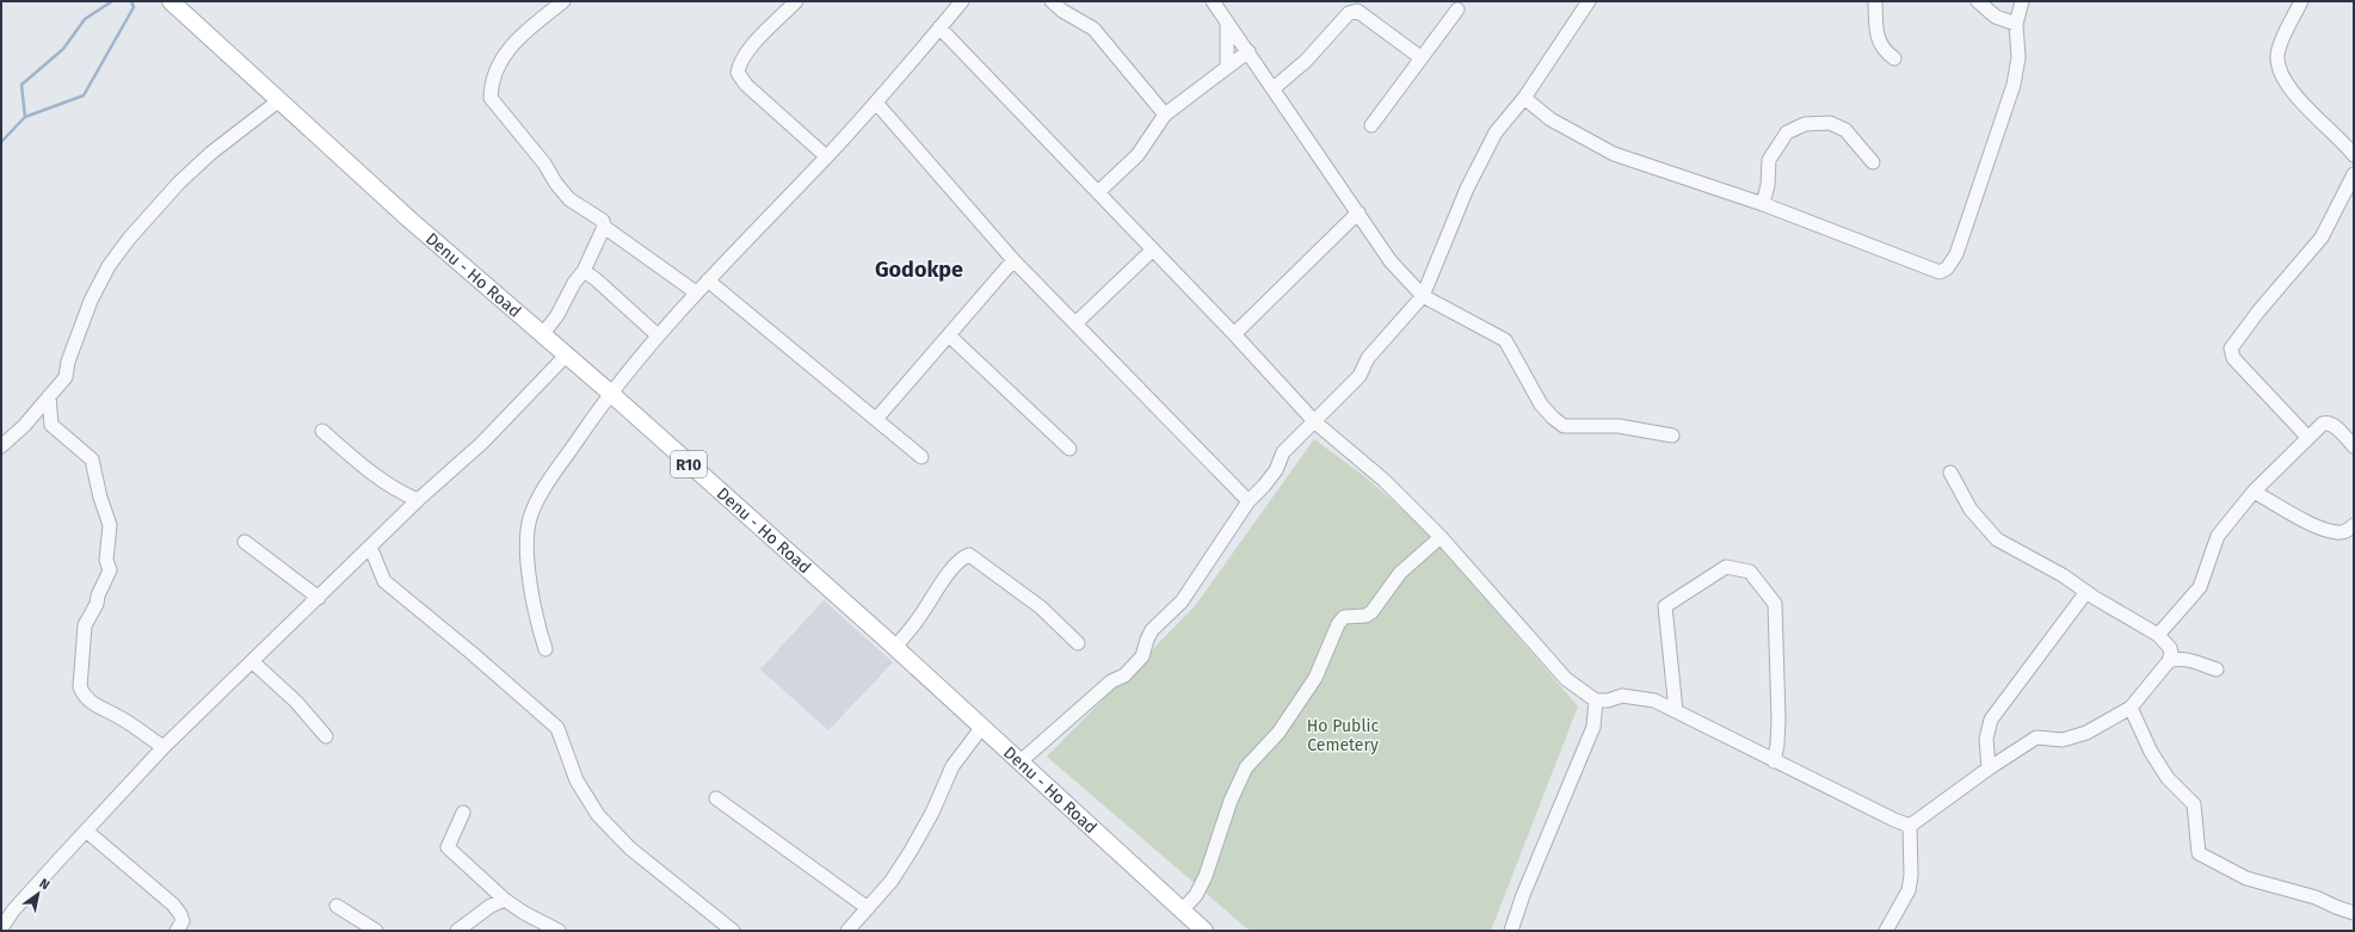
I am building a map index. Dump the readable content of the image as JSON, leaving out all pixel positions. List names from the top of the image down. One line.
{"streets":{"main road":["Denu - Ho Road","R10"]},"districts":["Godokpe"],"parks":["Ho Public Cemetery"],"north":"top right"}
